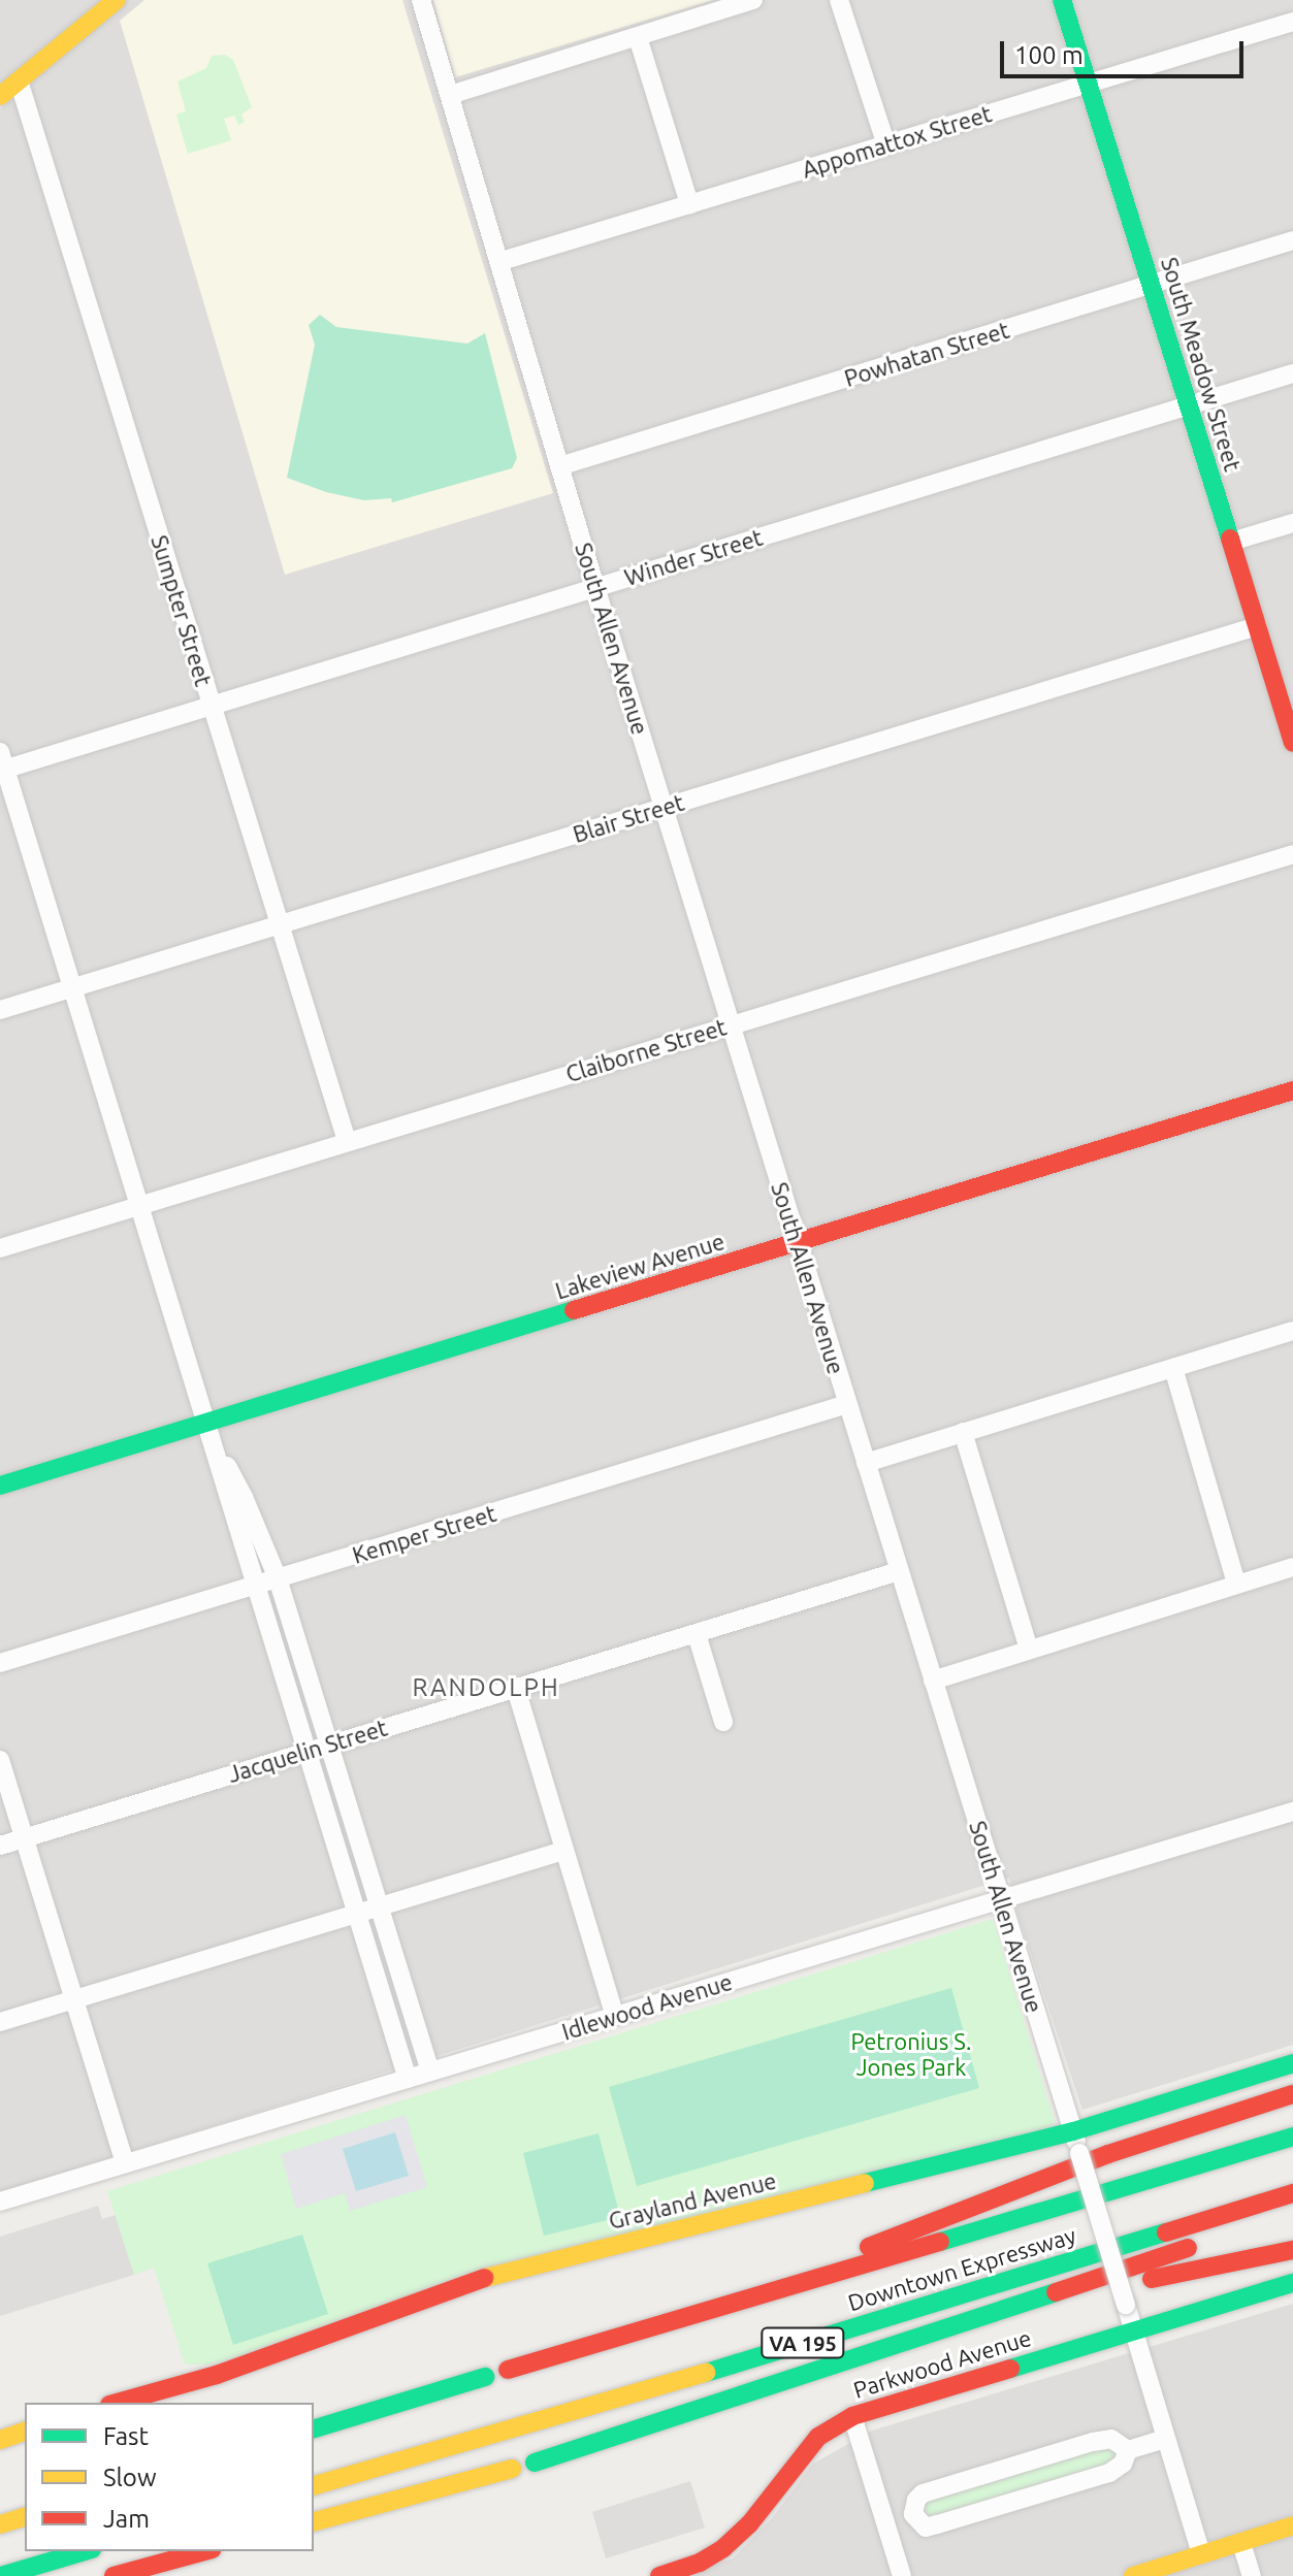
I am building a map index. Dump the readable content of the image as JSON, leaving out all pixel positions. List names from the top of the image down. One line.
{"streets":{"main road":["South Meadow Street","Lakeview Avenue","Grayland Avenue","Downtown Expressway","VA 195","Parkwood Avenue"],"street":["Appomattox Street","Powhatan Street","Winder Street","Sumpter Street","South Allen Avenue","Blair Street","Claiborne Street","Kemper Street","Jacquelin Street","Idlewood Avenue"]},"crossings":[["Appomattox Street","South Meadow Street"],["Appomattox Street","South Allen Avenue"],["Powhatan Street","South Meadow Street"],["Powhatan Street","South Allen Avenue"],["South Meadow Street","Winder Street"],["South Meadow Street","Blair Street"],["Winder Street","Sumpter Street"],["Winder Street","South Allen Avenue"],["Sumpter Street","Blair Street"],["Sumpter Street","Claiborne Street"],["South Allen Avenue","Blair Street"],["South Allen Avenue","Claiborne Street"],["South Allen Avenue","Lakeview Avenue"],["South Allen Avenue","Kemper Street"],["South Allen Avenue","Jacquelin Street"],["South Allen Avenue","Idlewood Avenue"],["South Allen Avenue","Grayland Avenue"],["South Allen Avenue","Parkwood Avenue"]],"districts":["RANDOLPH"],"parks":["Petronius S. Jones Park"],"legend":["Fast","Slow","Jam"],"scale_bar":"100 m"}
